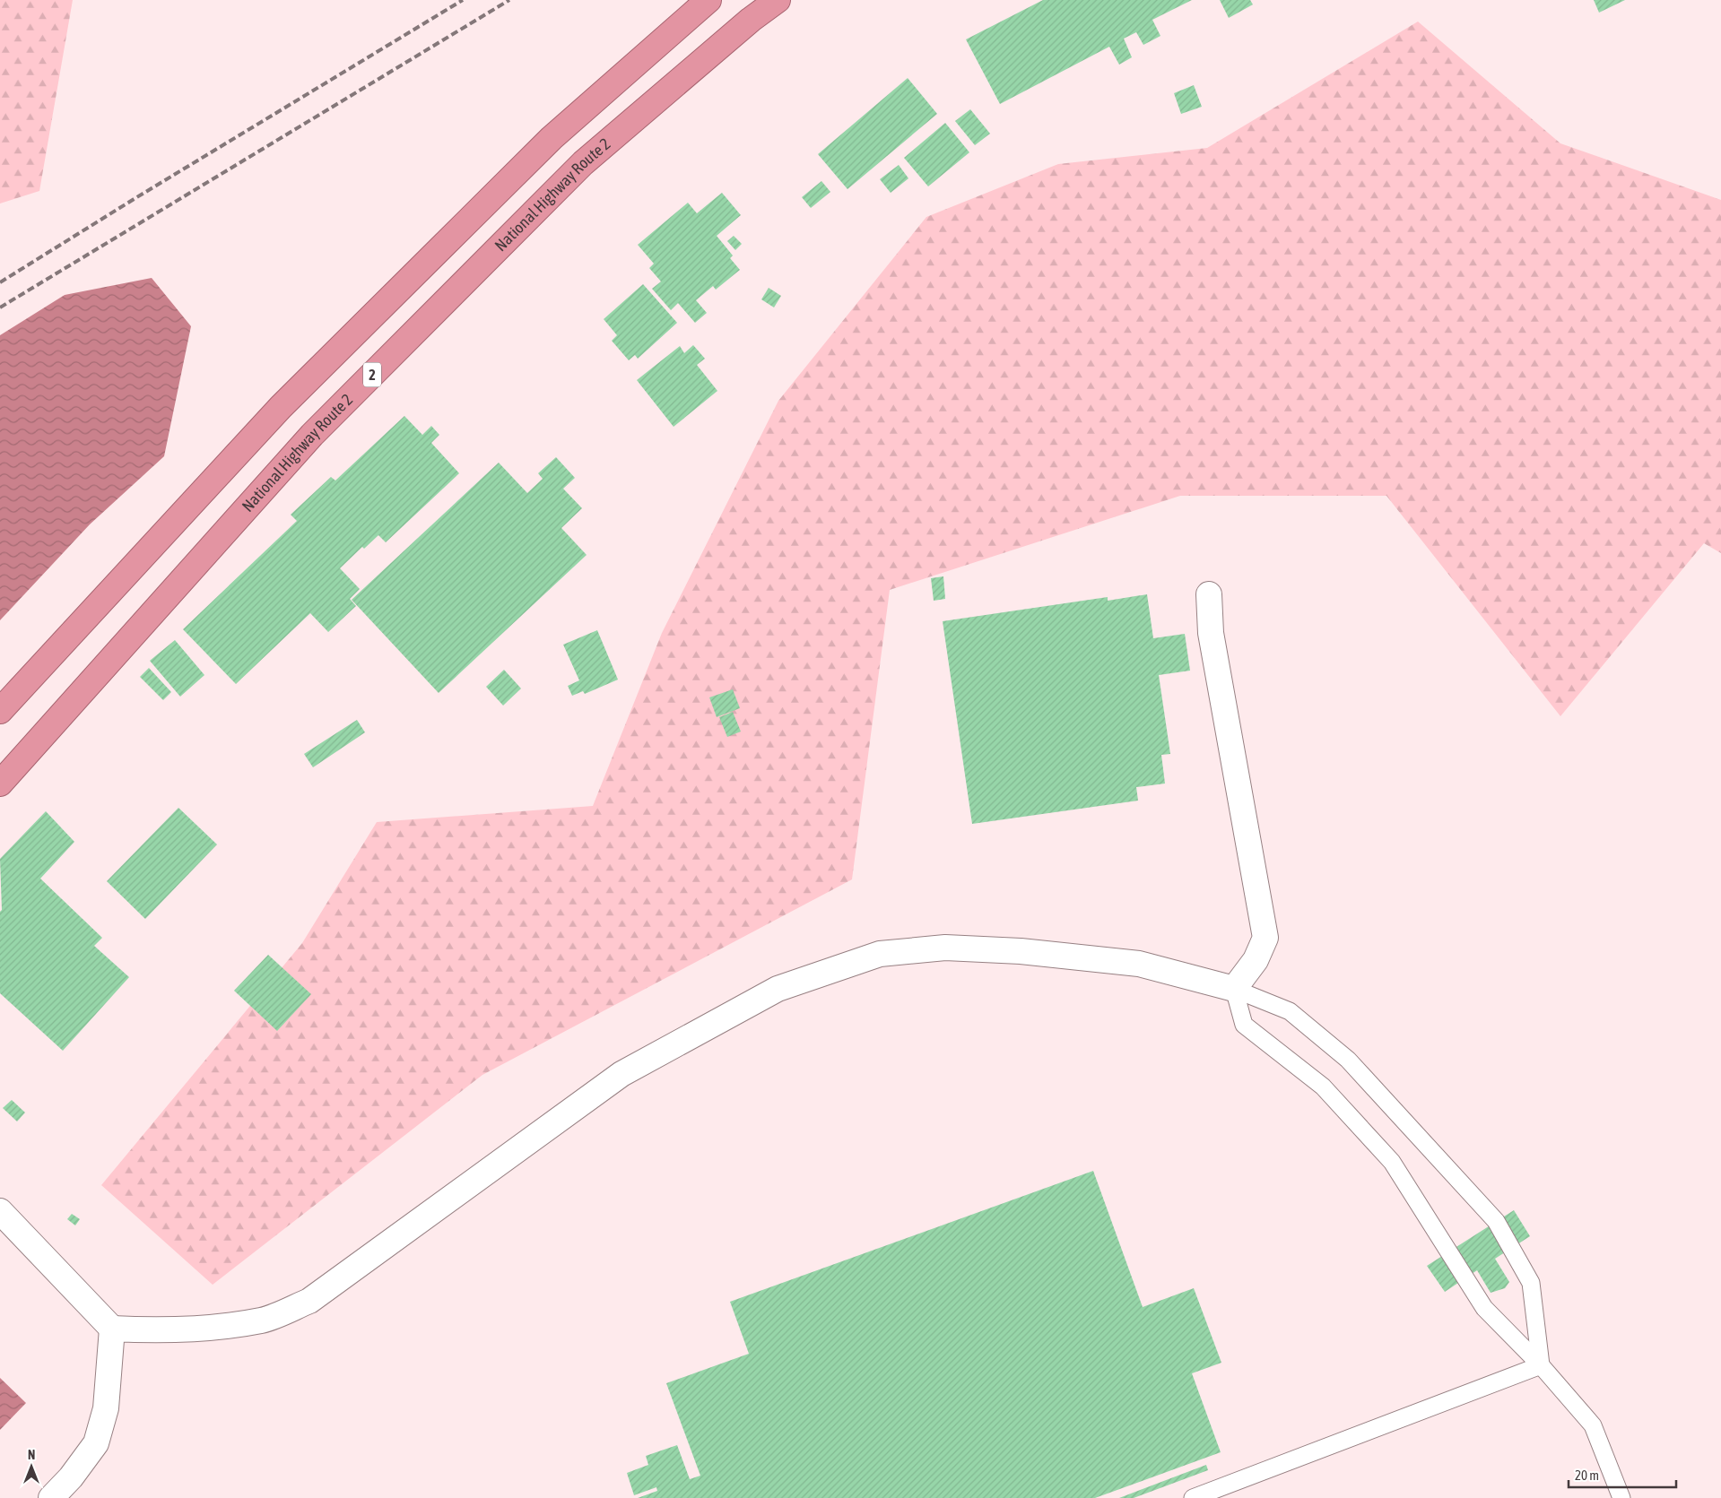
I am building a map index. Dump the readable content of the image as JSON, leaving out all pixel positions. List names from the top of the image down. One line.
{"streets":{"highway":["National Highway Route 2","2"]},"scale_bar":"20 m","north":"top"}
